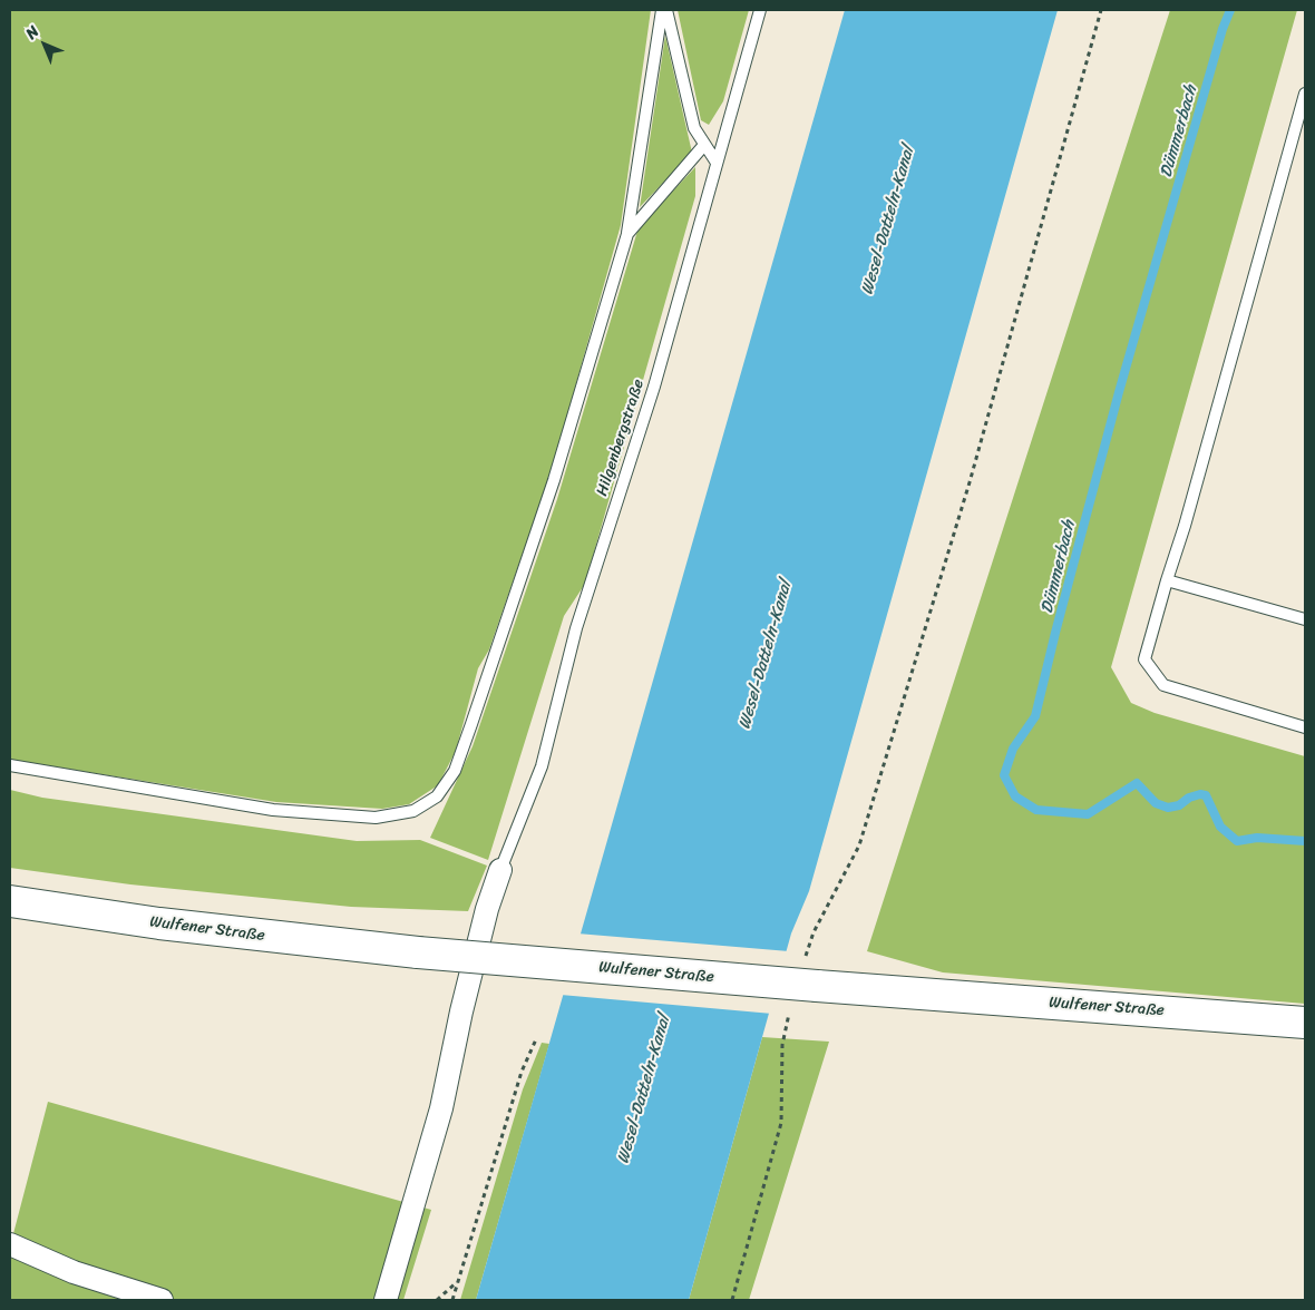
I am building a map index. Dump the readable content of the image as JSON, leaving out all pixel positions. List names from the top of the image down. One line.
{"streets":{"main road":["Wulfener Straße"],"lane":["Hilgenbergstraße"]},"water":["Dümmerbach","Wesel-Datteln-Kanal"],"north":"top left"}
